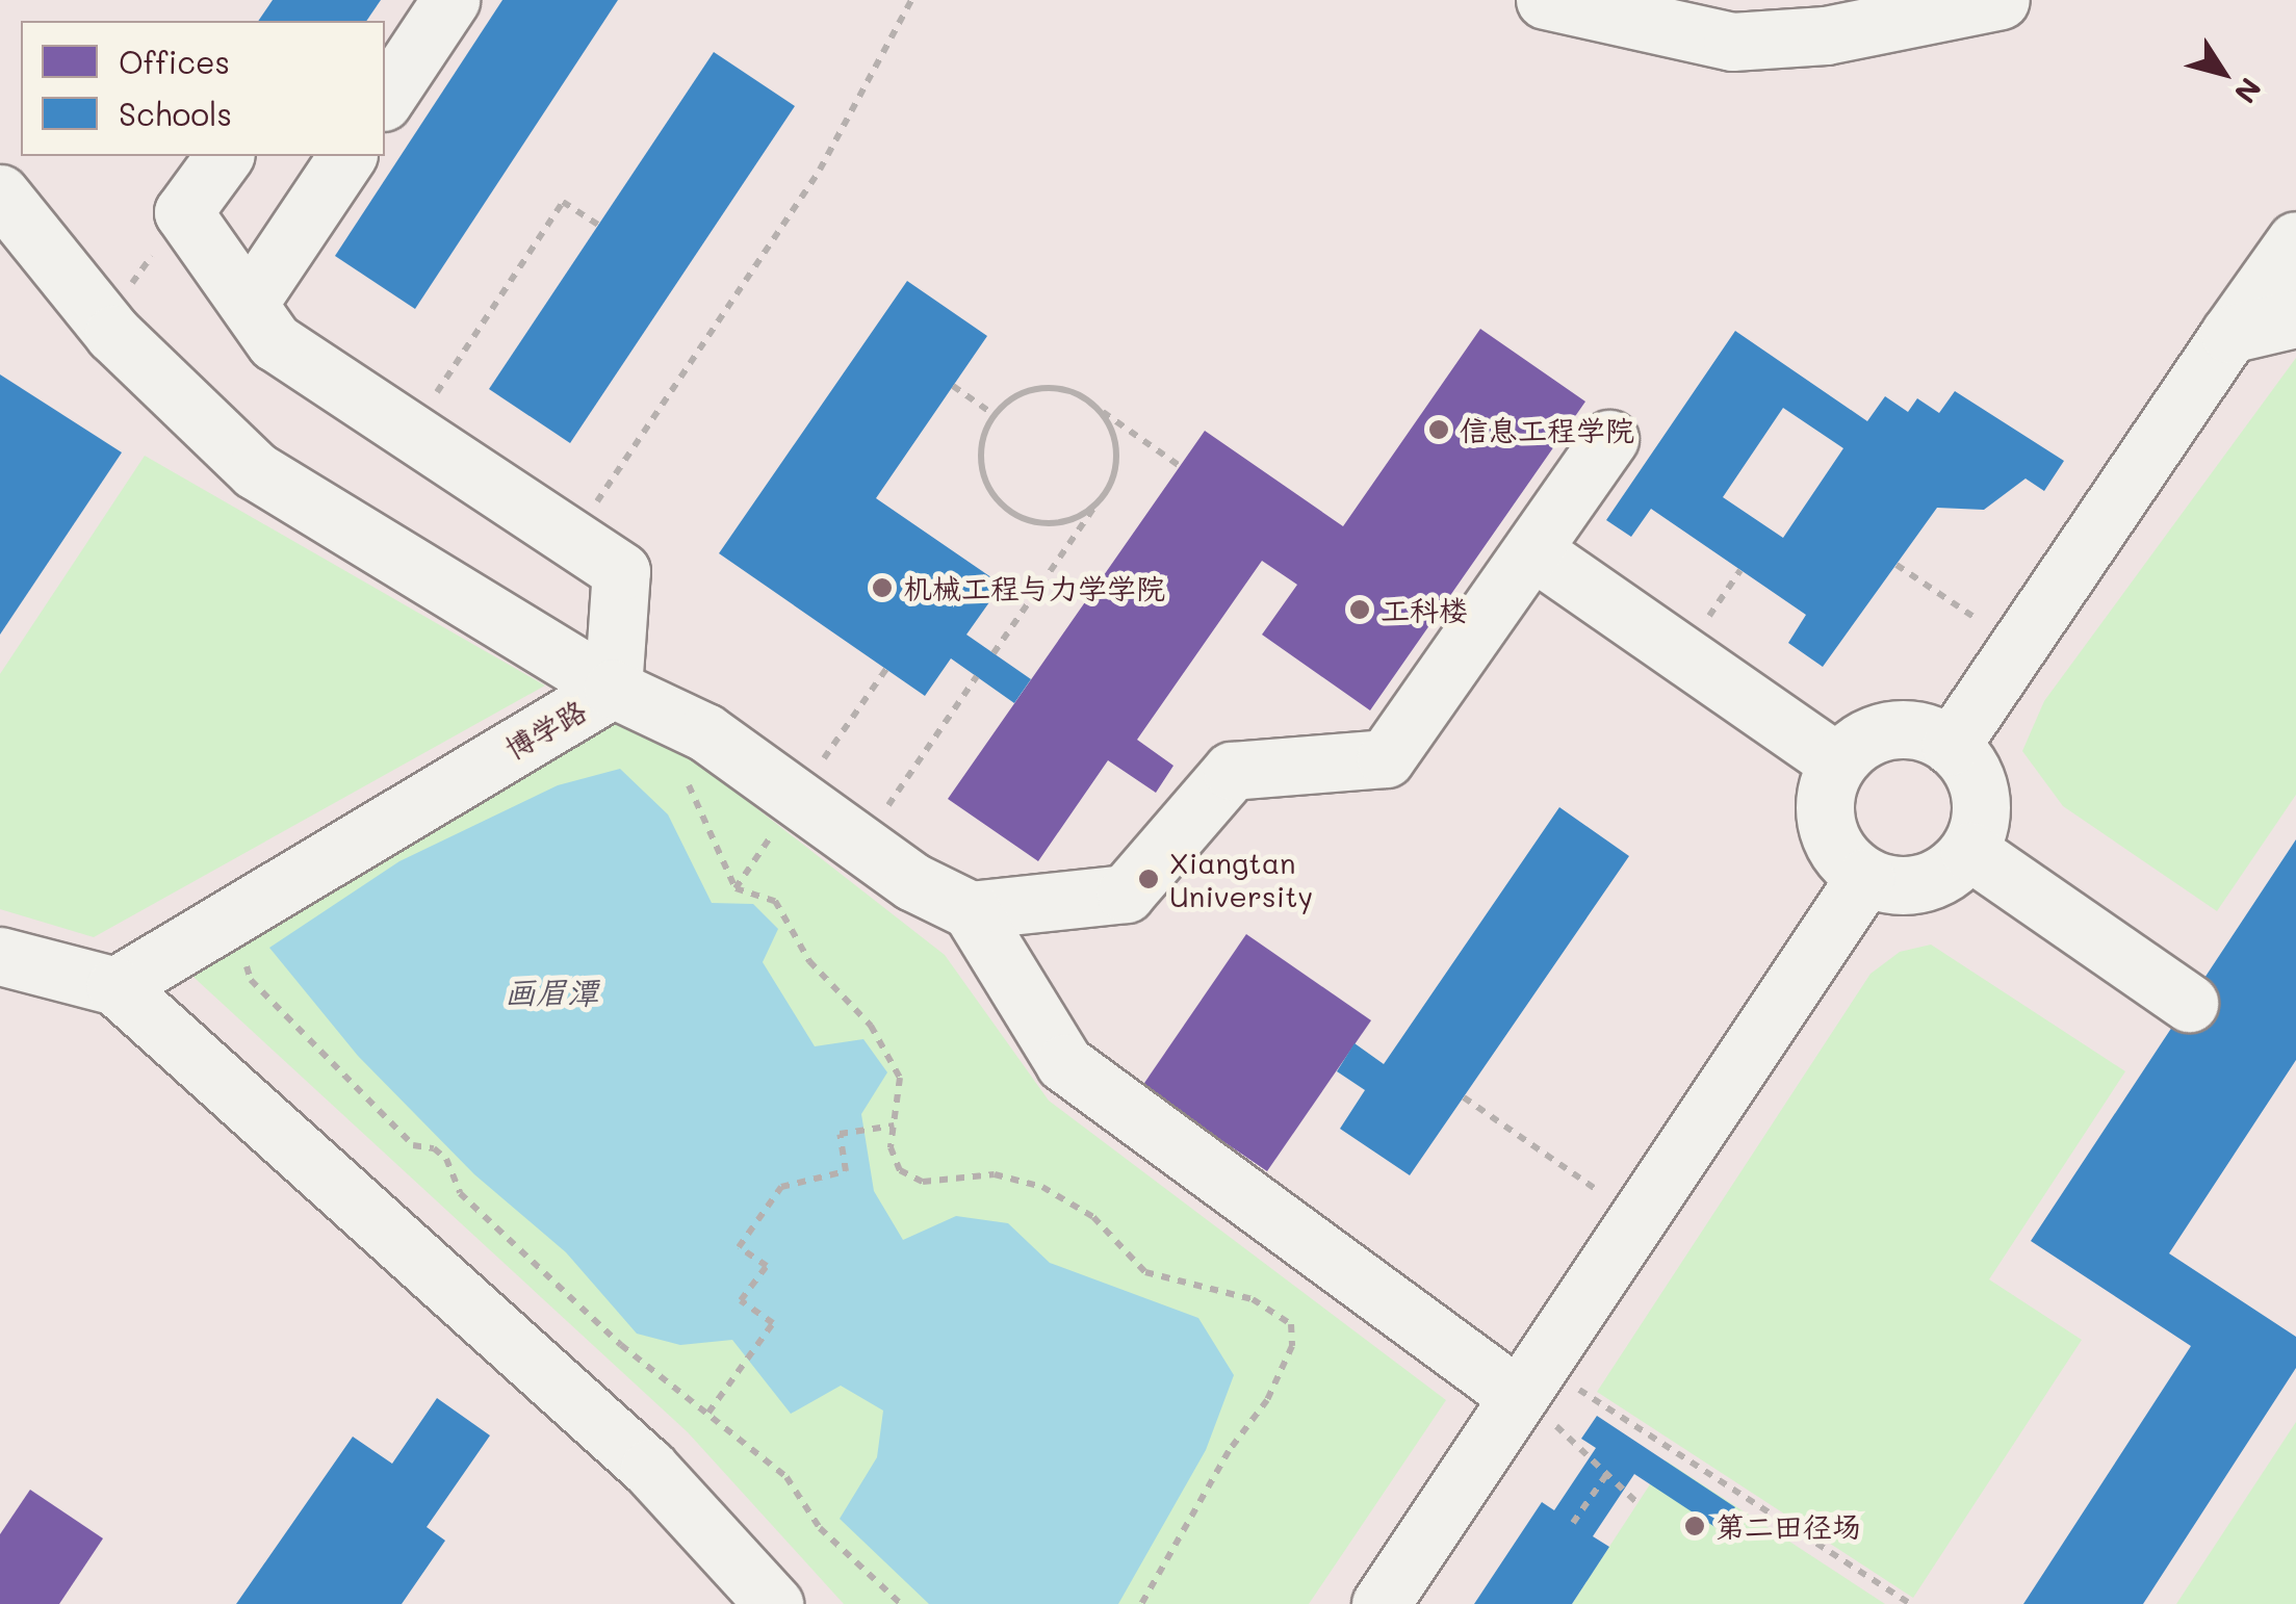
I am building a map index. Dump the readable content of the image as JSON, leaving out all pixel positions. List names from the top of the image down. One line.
{"streets":{"street":["博学路"]},"water":["画眉潭"],"places":["信息工程学院","机械工程与力学学院","工科楼","Xiangtan University","第二田径场"],"legend":["Offices","Schools"],"north":"bottom right"}
